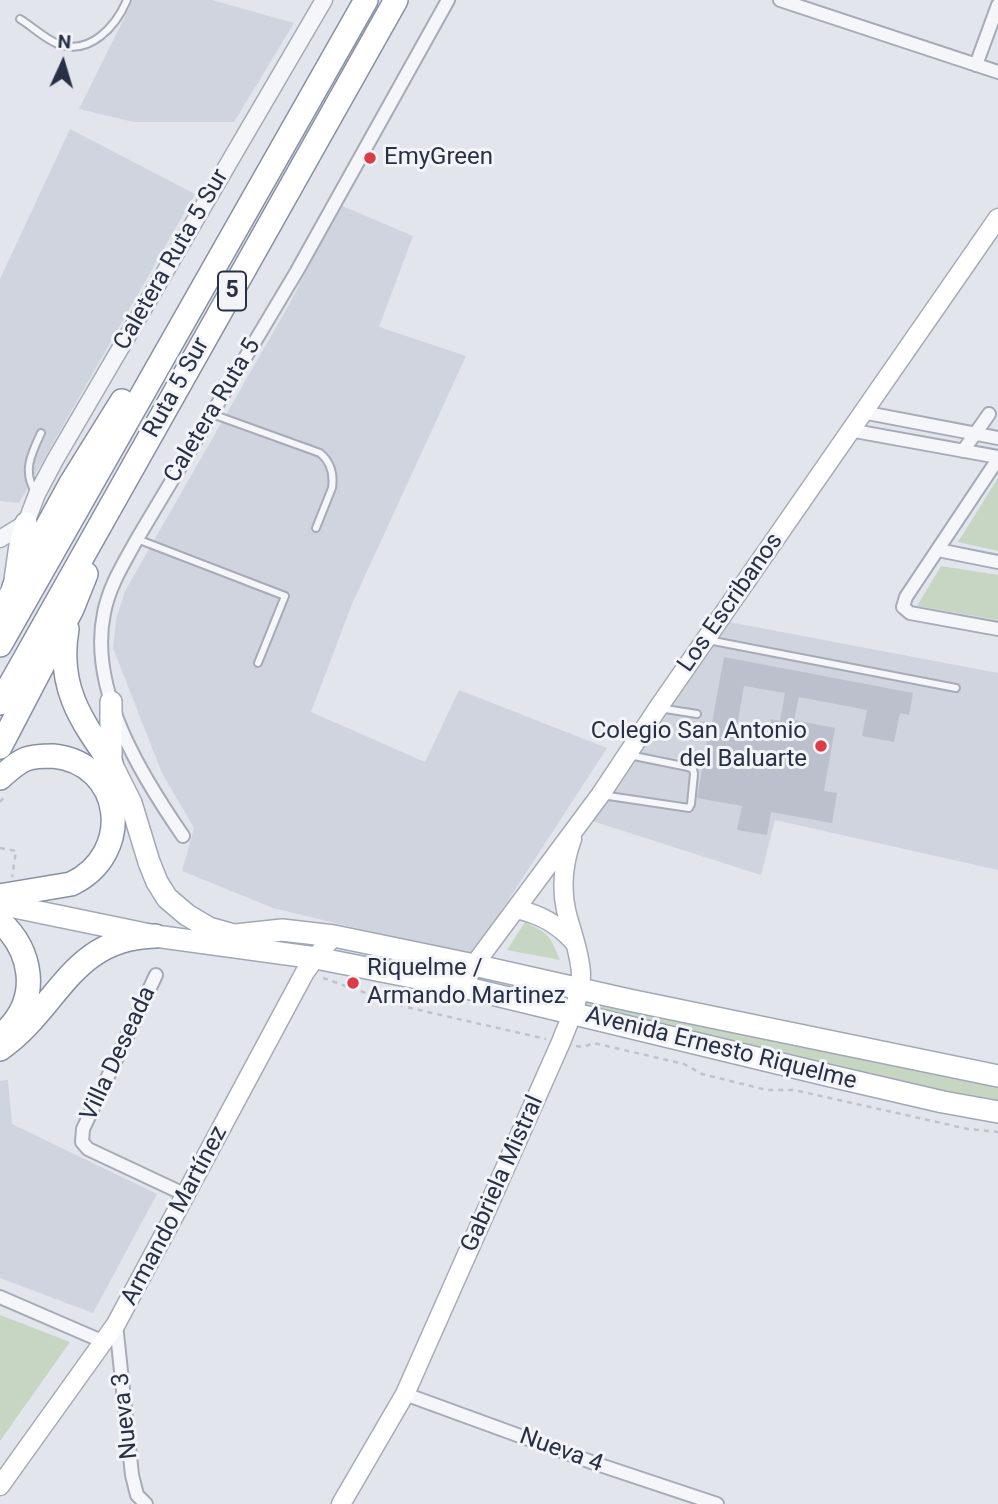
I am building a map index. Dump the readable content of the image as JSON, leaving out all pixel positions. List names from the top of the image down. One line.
{"streets":{"highway":["5","Ruta 5 Sur"],"main road":["Los Escribanos","Avenida Ernesto Riquelme","Gabriela Mistral","Armando Martínez"],"street":["Caletera Ruta 5 Sur","Caletera Ruta 5","Villa Deseada","Nueva 3","Nueva 4"]},"crossings":[["Los Escribanos","Avenida Ernesto Riquelme"],["Los Escribanos","Gabriela Mistral"],["Avenida Ernesto Riquelme","Gabriela Mistral"],["Avenida Ernesto Riquelme","Armando Martínez"],["Villa Deseada","Armando Martínez"],["Gabriela Mistral","Nueva 4"],["Armando Martínez","Nueva 3"]],"places":["EmyGreen","Colegio San Antonio del Baluarte","Riquelme / Armando Martinez"],"north":"top"}
